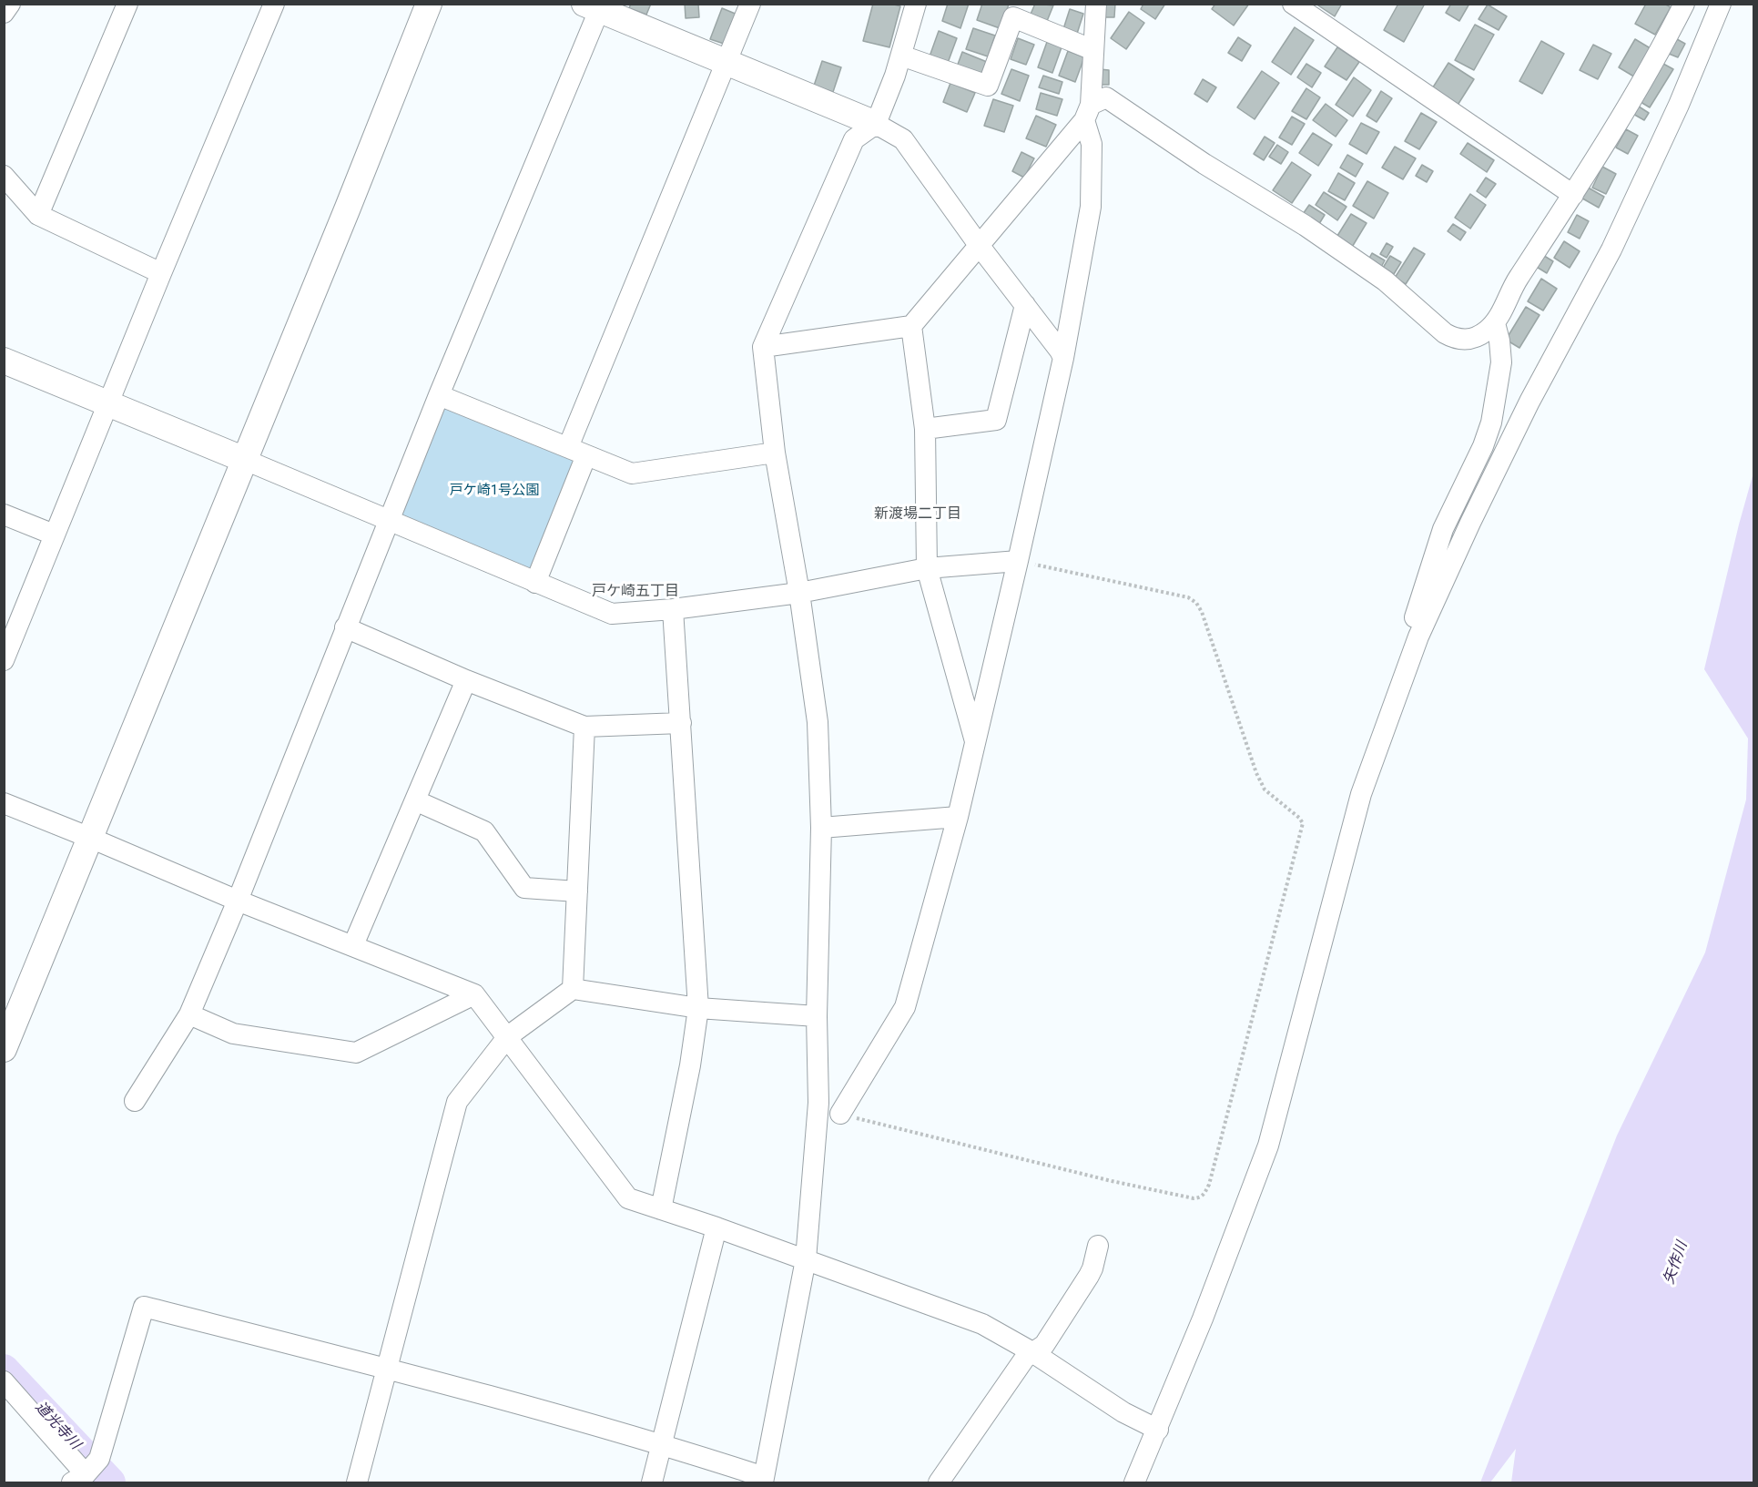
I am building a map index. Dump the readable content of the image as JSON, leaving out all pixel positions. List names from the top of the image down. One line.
{"districts":["新渡場二丁目","戸ケ崎五丁目"],"water":["矢作川","道光寺川"],"parks":["戸ケ崎1号公園"]}
